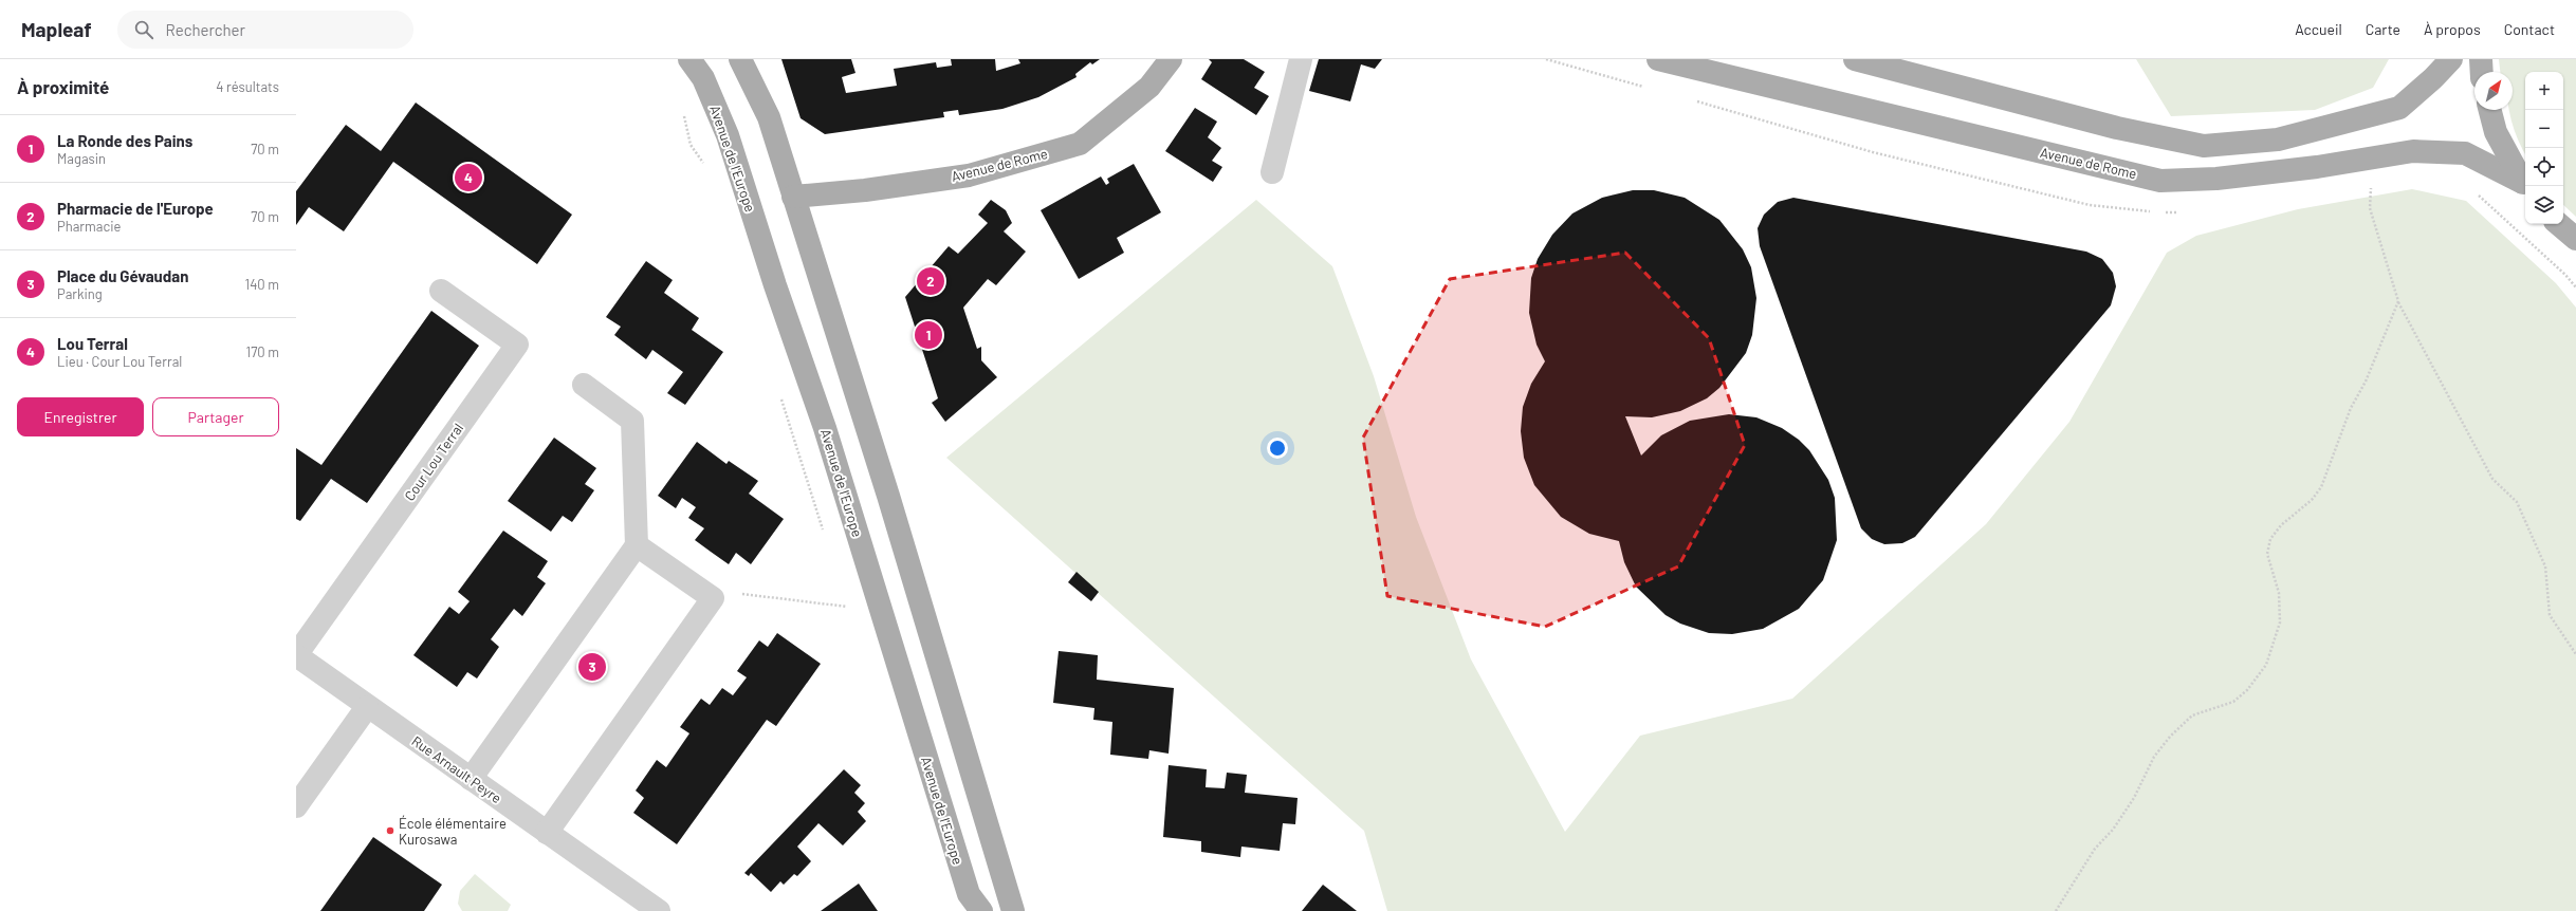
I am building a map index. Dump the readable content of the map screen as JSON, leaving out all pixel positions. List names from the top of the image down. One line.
{"streets":{"main road":["Avenue de l'Europe","Avenue de Rome"],"street":["Cour Lou Terral","Rue Arnault Peyre"]},"crossings":[["Cour Lou Terral","Rue Arnault Peyre"]],"places":["École élémentaire Kurosawa"],"north":"top right","page":{"header":"Mapleaf","search":"Rechercher","nav":["Accueil","Carte","À propos","Contact"],"heading":["À proximité","4 résultats"],"map_buttons":["+","−"],"list":[{"mark":"1","name":"La Ronde des Pains","note":"Magasin","value":"70 m"},{"mark":"2","name":"Pharmacie de l'Europe","note":"Pharmacie","value":"70 m"},{"mark":"3","name":"Place du Gévaudan","note":"Parking","value":"140 m"},{"mark":"4","name":"Lou Terral","note":"Lieu · Cour Lou Terral","value":"170 m"}],"pins":["4","2","1","3"],"buttons":["Enregistrer","Partager"]}}
